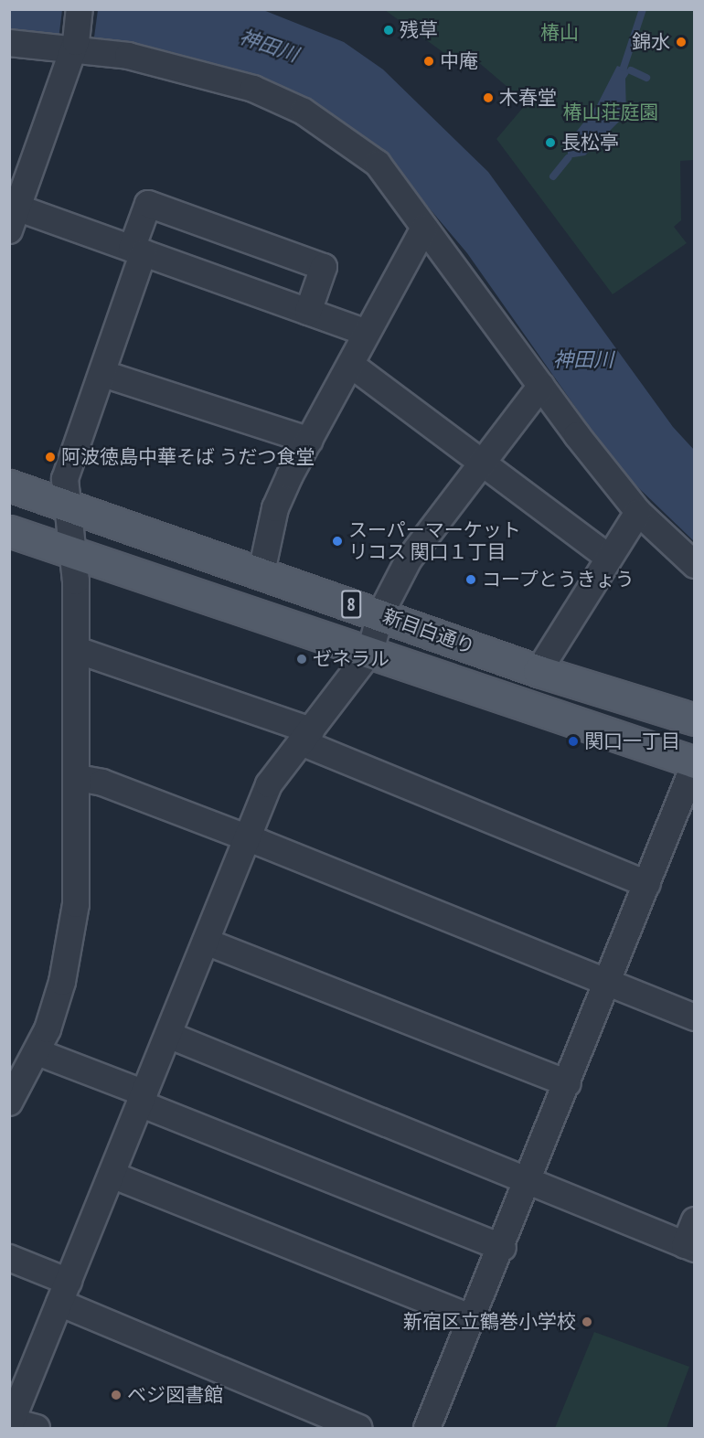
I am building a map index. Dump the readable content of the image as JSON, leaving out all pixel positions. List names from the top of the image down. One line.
{"streets":{"main road":["8","新目白通り"]},"water":["神田川"],"parks":["椿山","椿山荘庭園"],"places":["残草","錦水","中庵","木春堂","長松亭","阿波徳島中華そば うだつ食堂","スーパーマーケット リコス 関口１丁目","コープとうきょう","ゼネラル","関口一丁目","新宿区立鶴巻小学校","ベジ図書館"]}
